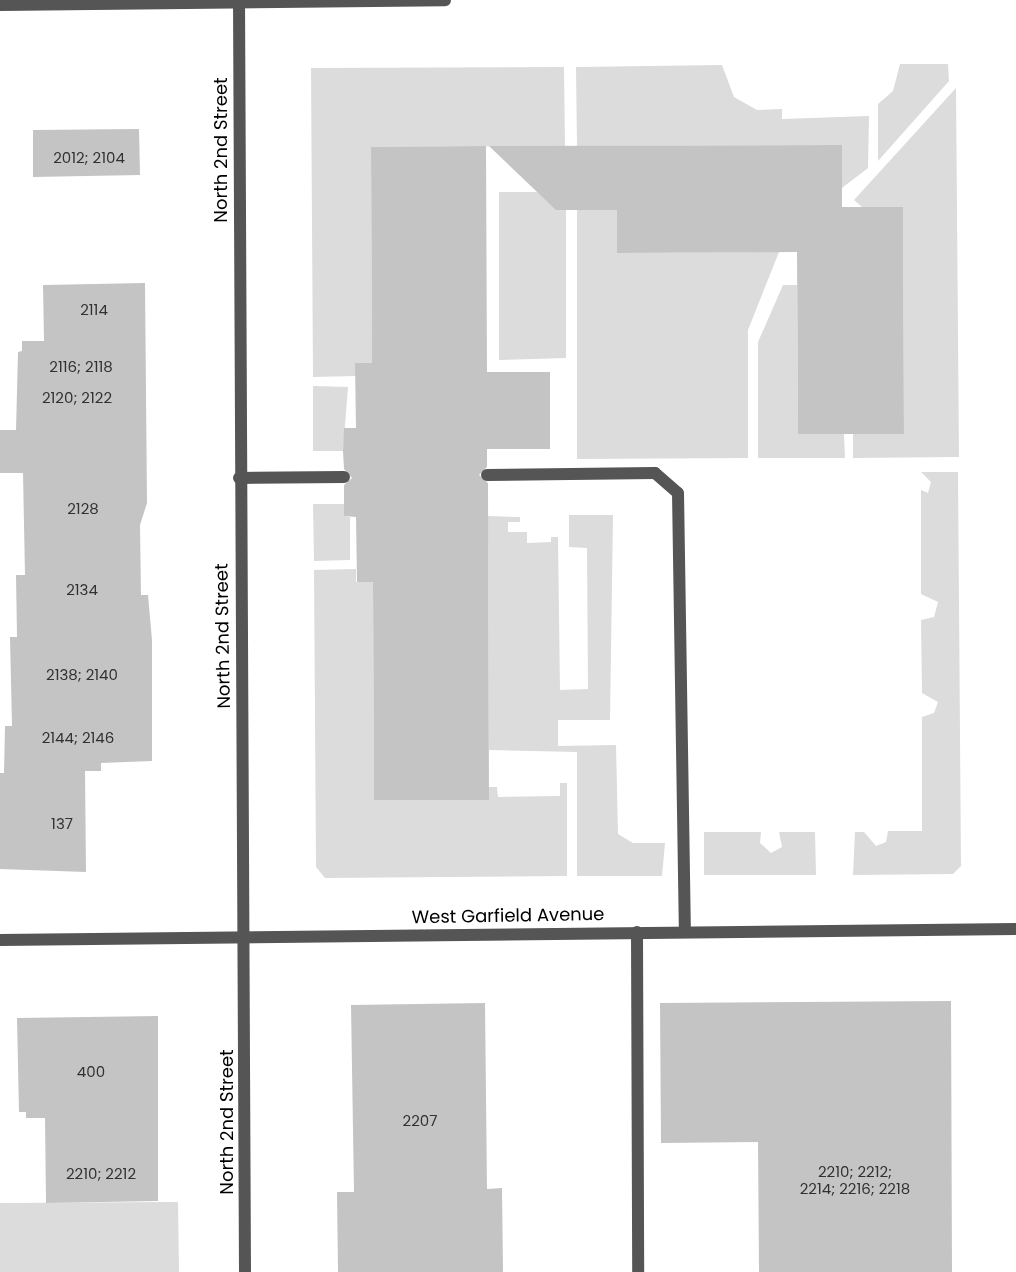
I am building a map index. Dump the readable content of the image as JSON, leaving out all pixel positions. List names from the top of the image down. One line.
{"streets":{"street":["North 2nd Street","West Garfield Avenue"]},"crossings":[["North 2nd Street","West Garfield Avenue"]],"house_numbers":["2012; 2104","2114","2116; 2118","2120; 2122","2128","2134","2138; 2140","2144; 2146","137","400","2207","2210; 2212; 2214; 2216; 2218","2210; 2212"]}
